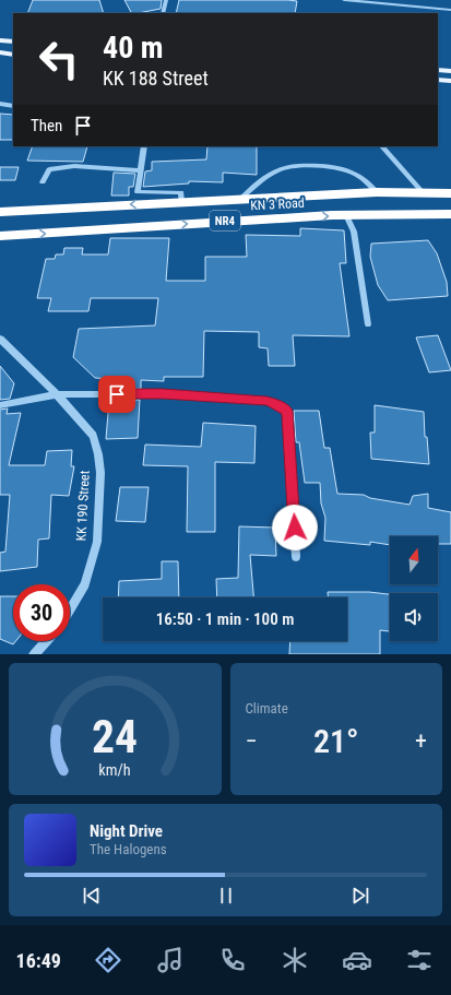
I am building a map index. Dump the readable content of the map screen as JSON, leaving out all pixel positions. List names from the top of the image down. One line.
{"streets":{"highway":["KN 3 Road","NR4"],"street":["KK 190 Street"]},"north":"top","page":{"turn":["40 m","KK 188 Street"],"then":"Then","limit":"30","trip":"16:50 · 1 min · 100 m","tile":"Climate","heat":["−","21°","+"],"song":["Night Drive","The Halogens"],"tabs":"16:49","gauge":["24","km/h"]}}
